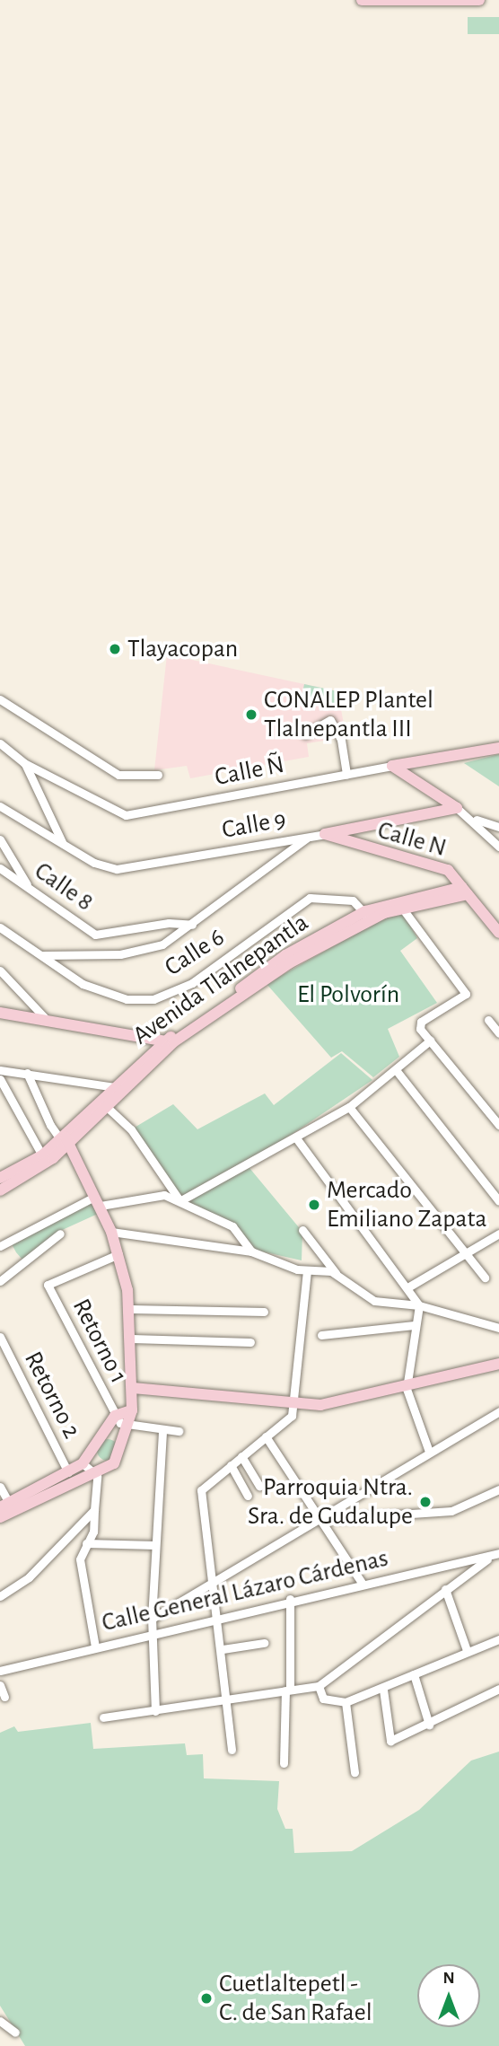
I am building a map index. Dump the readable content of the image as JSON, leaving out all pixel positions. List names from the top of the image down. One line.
{"streets":{"street":["Calle Ñ","Calle 9","Calle N","Calle 8","Calle 6","Avenida Tlalnepantla","Retorno 1","Retorno 2","Calle General Lázaro Cárdenas"]},"crossings":[["Calle 9","Calle N"],["Calle N","Avenida Tlalnepantla"],["Calle 6","Avenida Tlalnepantla"]],"parks":["El Polvorín"],"places":["Tlayacopan","CONALEP Plantel Tlalnepantla III","Mercado Emiliano Zapata","Parroquia Ntra. Sra. de Gudalupe","Cuetlaltepetl - C. de San Rafael"],"north":"top"}
